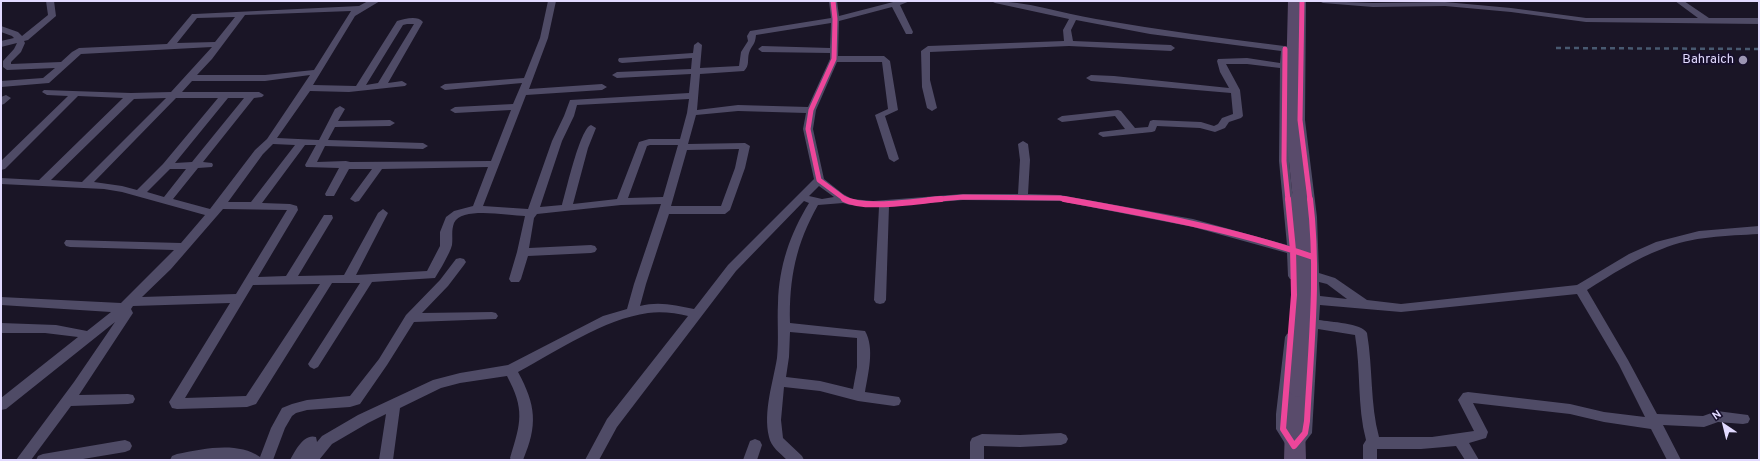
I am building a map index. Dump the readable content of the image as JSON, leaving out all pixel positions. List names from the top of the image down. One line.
{"places":["Bahraich"],"north":"top left"}
